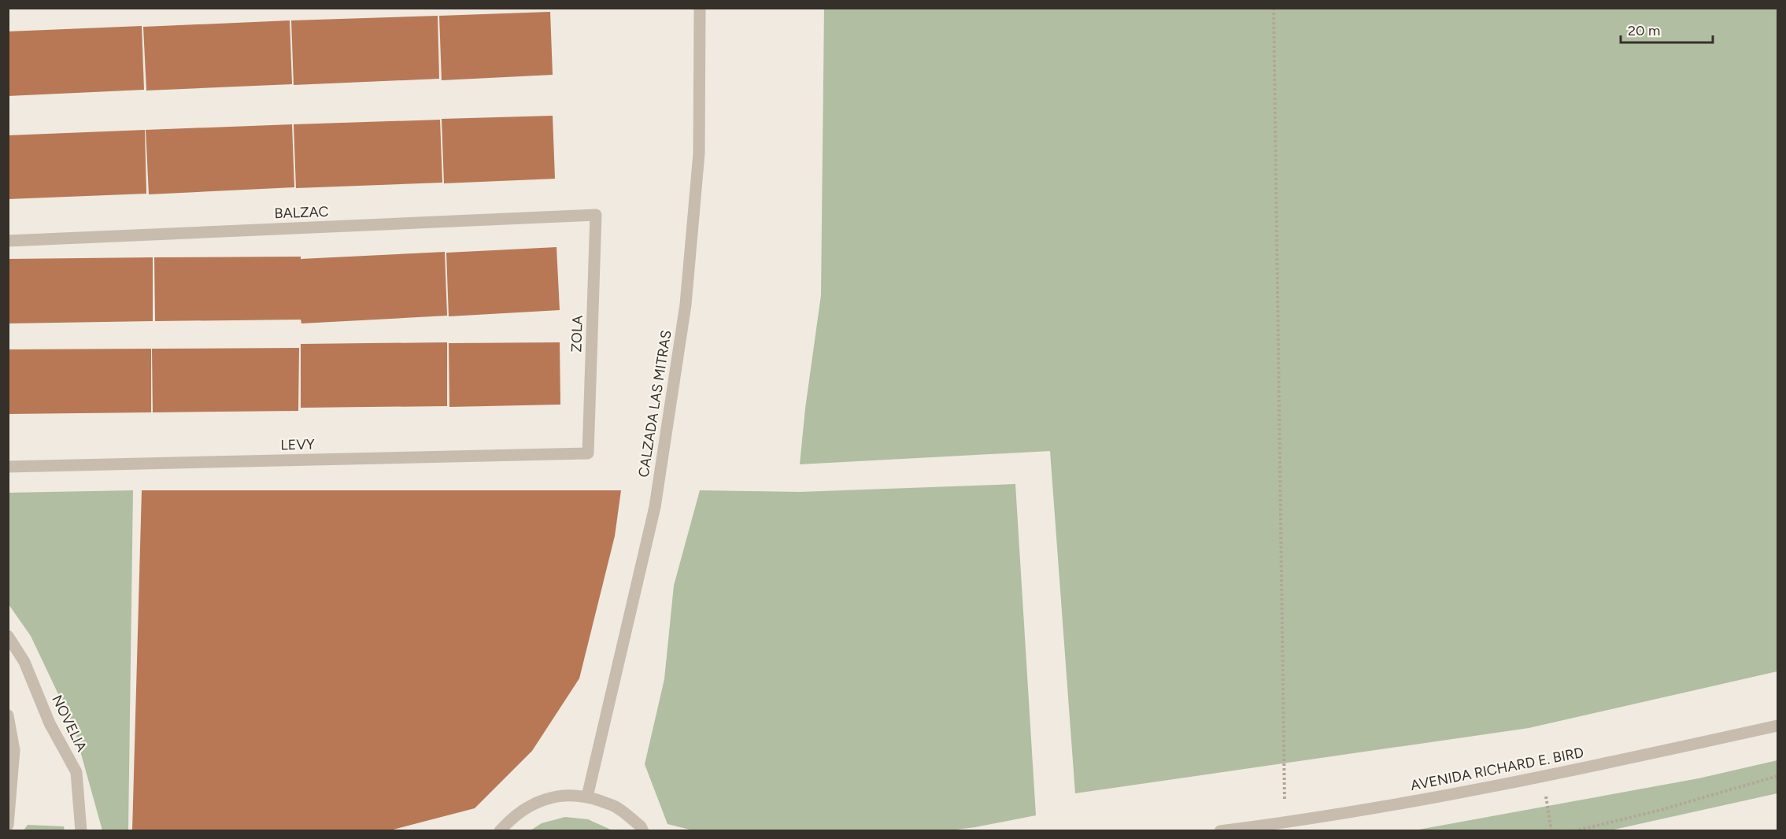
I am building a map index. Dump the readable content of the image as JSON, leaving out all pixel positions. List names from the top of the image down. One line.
{"streets":{"street":["BALZAC","ZOLA","CALZADA LAS MITRAS","LEVY","NOVELIA","AVENIDA RICHARD E. BIRD"]},"crossings":[["BALZAC","ZOLA"],["ZOLA","LEVY"]],"scale_bar":"20 m"}
